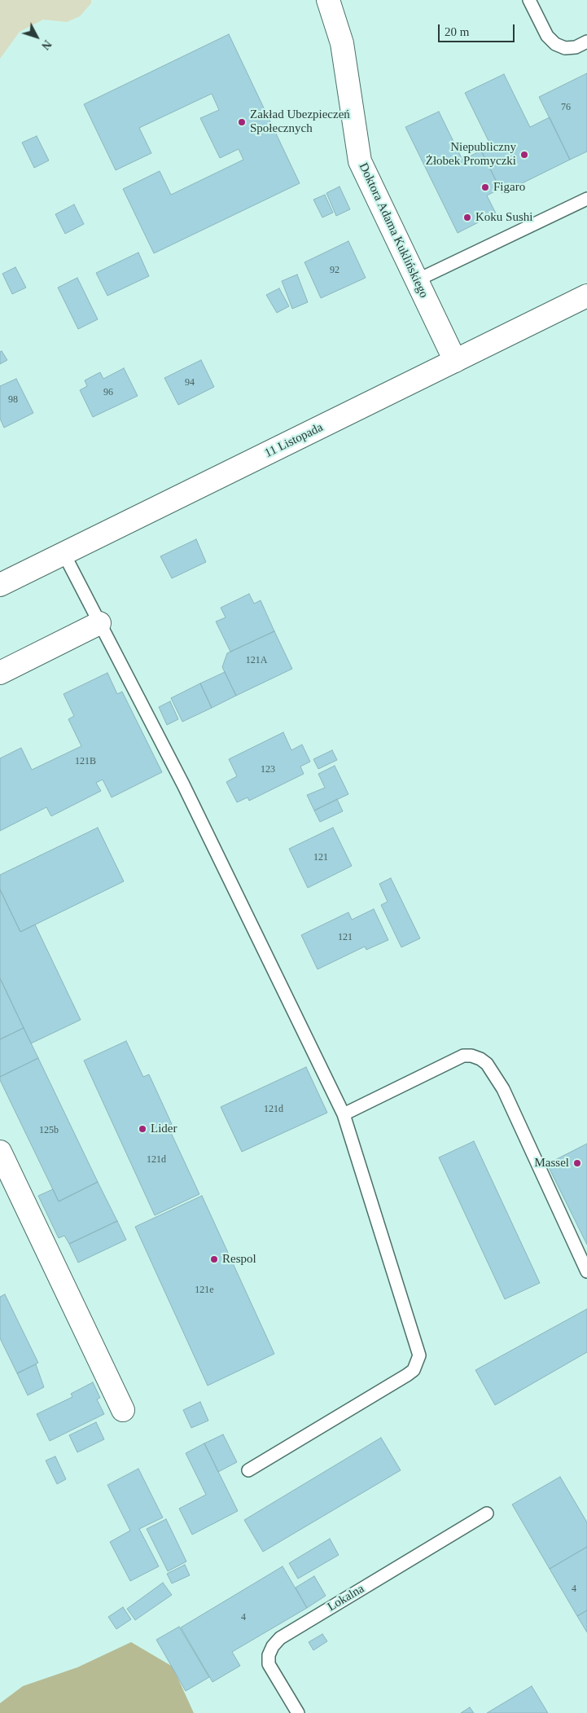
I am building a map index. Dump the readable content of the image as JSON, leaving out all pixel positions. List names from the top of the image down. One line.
{"streets":{"street":["Doktora Adama Kuklińskiego","11 Listopada"],"lane":["Lokalna"]},"crossings":[["Doktora Adama Kuklińskiego","11 Listopada"]],"places":["Zakład Ubezpieczeń Społecznych","Niepubliczny Żłobek Promyczki","Figaro","Koku Sushi","Lider","Massel","Respol"],"house_numbers":["76","92","94","96","98","121A","121B","123","121","121","121d","125b","121d","121e","4","4"],"scale_bar":"20 m","north":"bottom right"}
